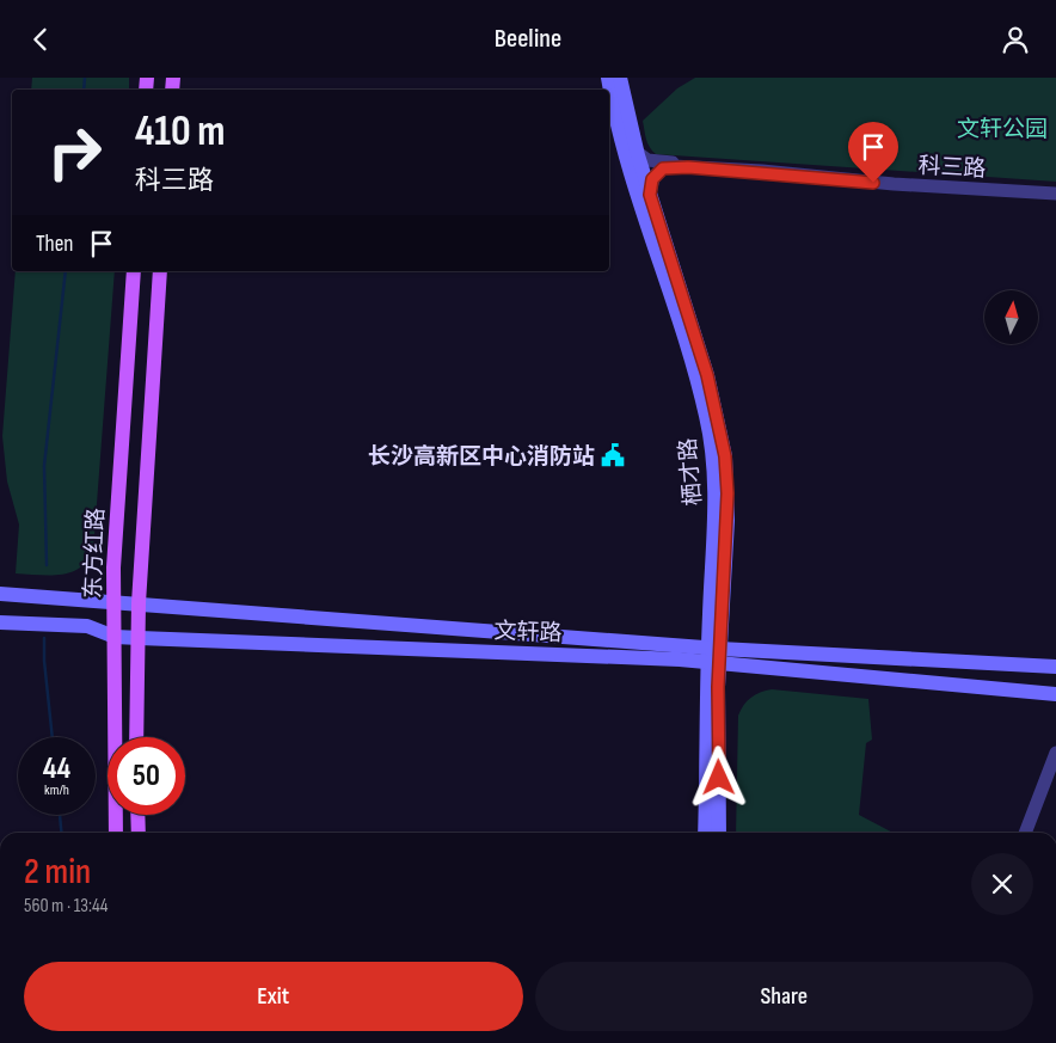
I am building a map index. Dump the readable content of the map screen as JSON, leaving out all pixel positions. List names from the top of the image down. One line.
{"streets":{"main road":["栖才路","东方红路","文轩路"],"street":["科三路"]},"crossings":[["科三路","栖才路"],["栖才路","文轩路"],["东方红路","文轩路"]],"parks":["文轩公园"],"places":{"public building":["长沙高新区中心消防站"]},"north":"top","page":{"header":"Beeline","turn":["410 m","科三路"],"then":"Then","speed":"44 km/h","limit":"50","heading":["2 min","560 m · 13:44"],"buttons":["Exit","Share"]}}
